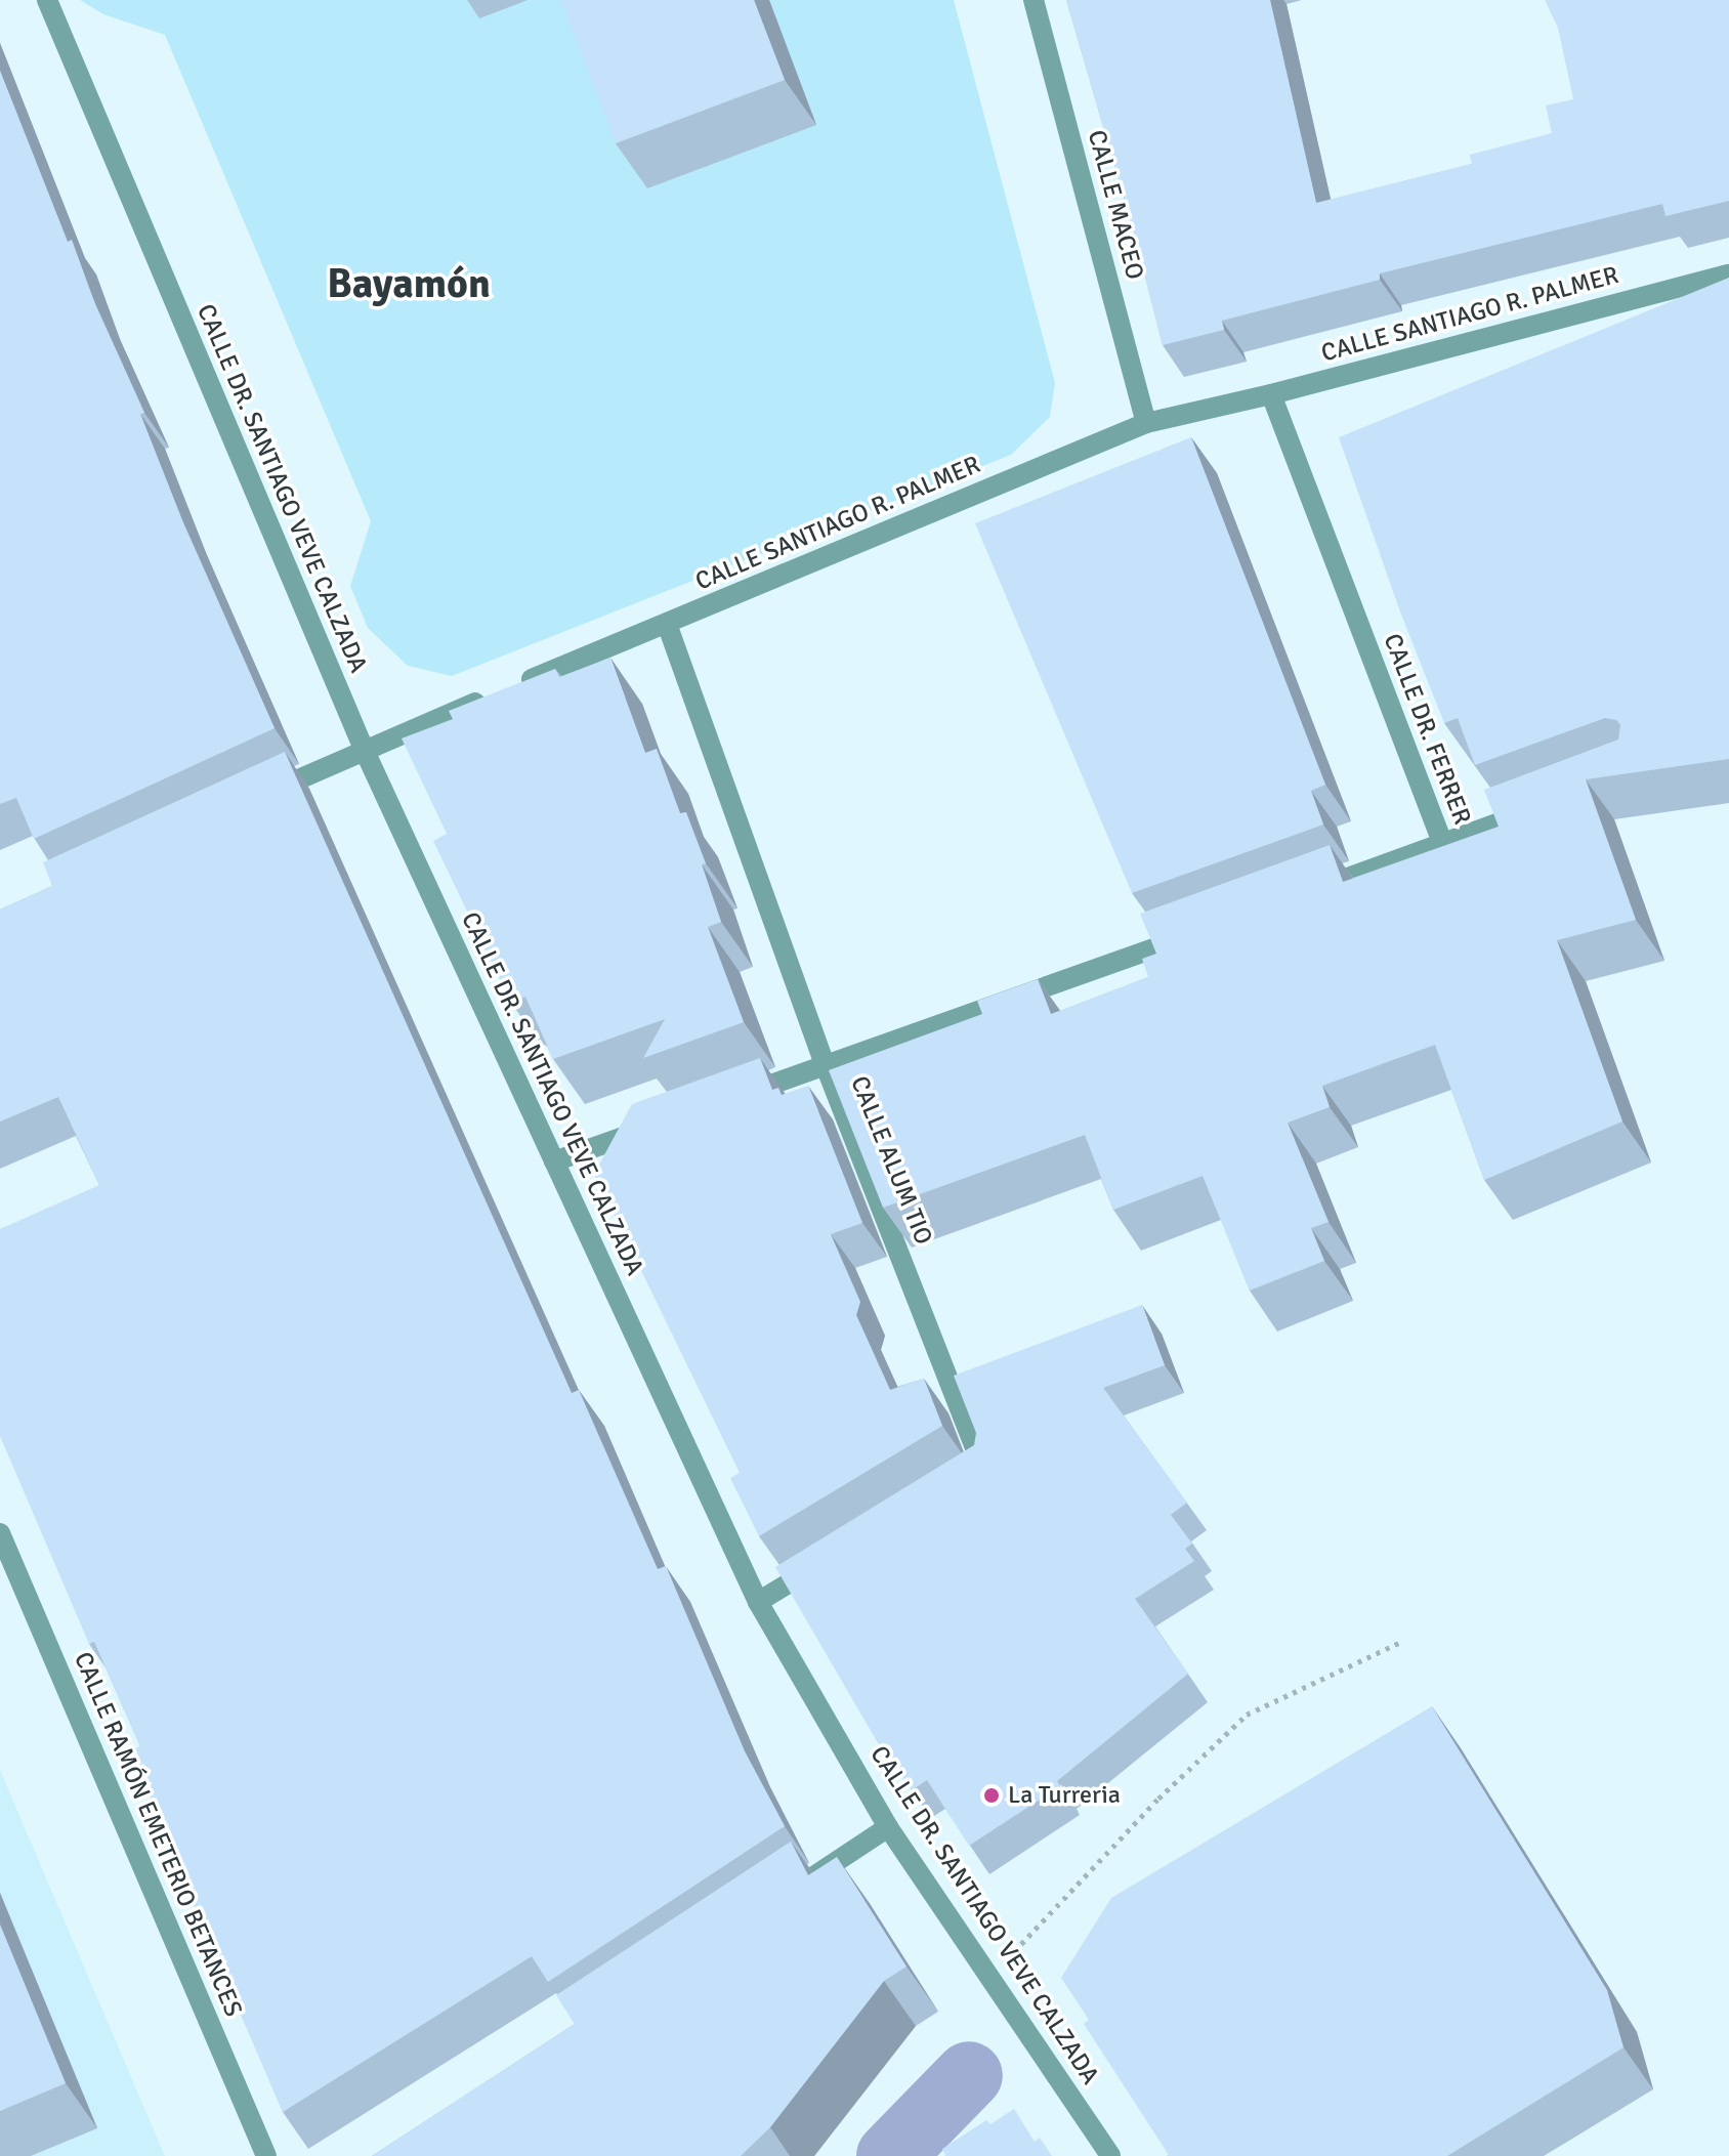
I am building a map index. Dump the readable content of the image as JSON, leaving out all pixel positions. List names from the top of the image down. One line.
{"streets":{"street":["CALLE MACEO","CALLE SANTIAGO R. PALMER","CALLE DR. SANTIAGO VEVE CALZADA","CALLE DR. FERRER","CALLE ALUM TIO","CALLE RAMÓN EMETERIO BETANCES"]},"crossings":[["CALLE MACEO","CALLE SANTIAGO R. PALMER"],["CALLE SANTIAGO R. PALMER","CALLE DR. SANTIAGO VEVE CALZADA"],["CALLE SANTIAGO R. PALMER","CALLE DR. FERRER"],["CALLE SANTIAGO R. PALMER","CALLE ALUM TIO"]],"districts":["Bayamón"],"places":["La Turreria"]}
